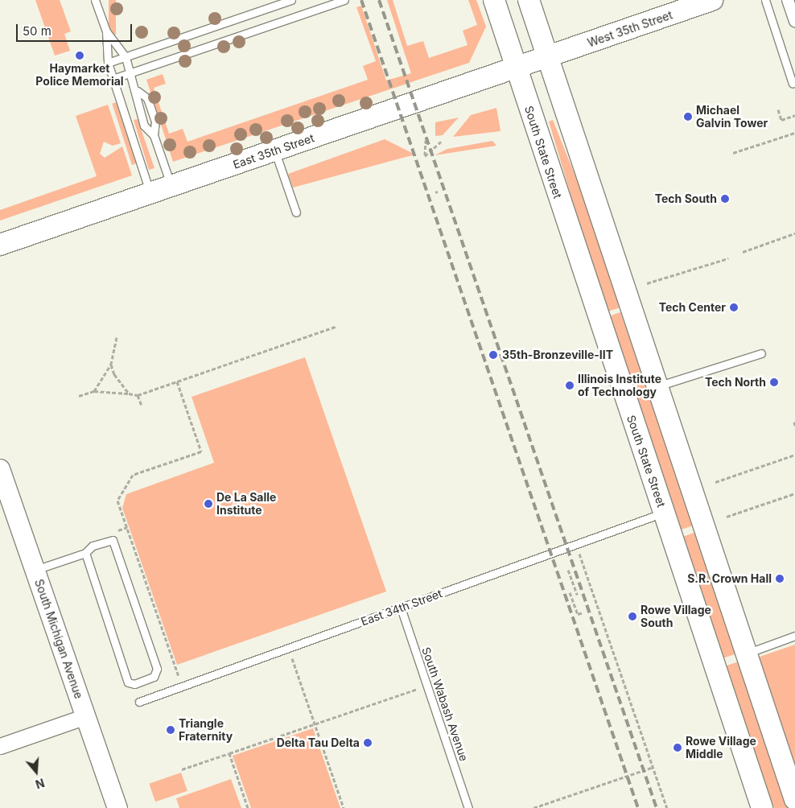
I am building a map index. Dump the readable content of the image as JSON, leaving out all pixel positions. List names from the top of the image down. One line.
{"streets":{"main road":["West 35th Street","East 35th Street","South State Street"],"street":["South Michigan Avenue"],"lane":["East 34th Street","South Wabash Avenue"]},"crossings":[["West 35th Street","East 35th Street"],["East 35th Street","South State Street"],["South State Street","East 34th Street"],["East 34th Street","South Wabash Avenue"]],"places":["Haymarket Police Memorial","Michael Galvin Tower","Tech South","Tech Center","35th-Bronzeville-IIT","Tech North","Illinois Institute of Technology","De La Salle Institute","S.R. Crown Hall","Rowe Village South","Triangle Fraternity","Delta Tau Delta","Rowe Village Middle"],"scale_bar":"50 m","north":"bottom"}
